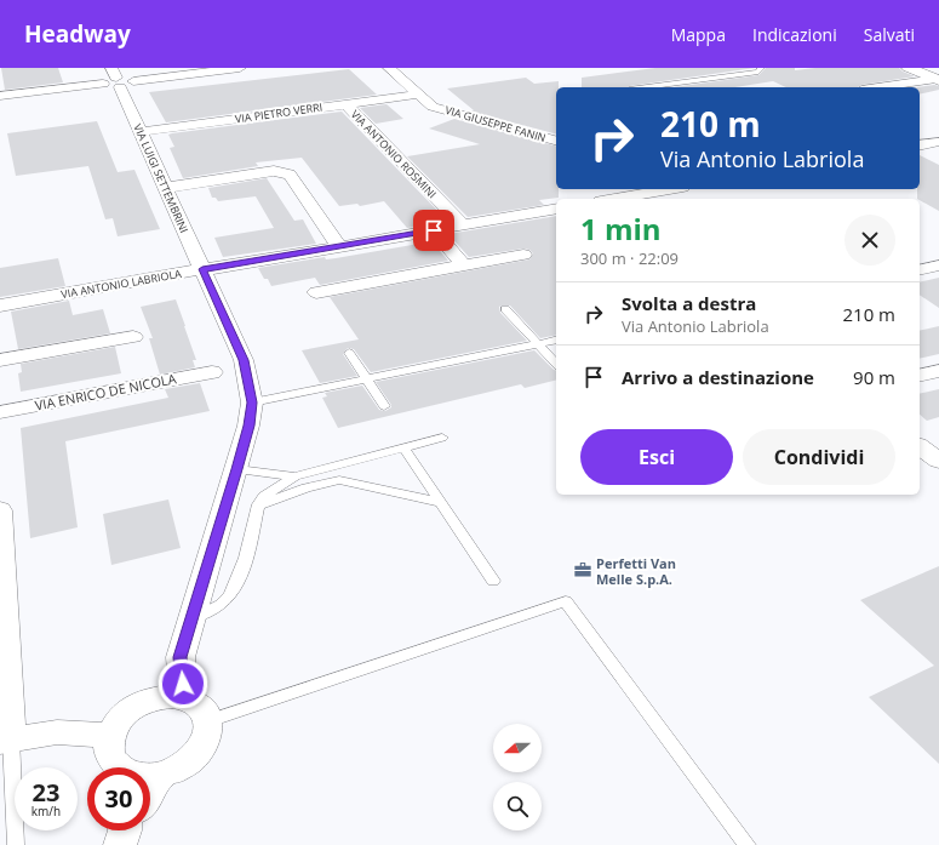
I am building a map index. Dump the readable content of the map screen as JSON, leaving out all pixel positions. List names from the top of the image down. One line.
{"streets":{"street":["VIA PIETRO VERRI","VIA GIUSEPPE FANIN","VIA ANTONIO ROSMINI","VIA LUIGI SETTEMBRINI","VIA ANTONIO LABRIOLA","VIA ENRICO DE NICOLA"]},"crossings":[["VIA PIETRO VERRI","VIA GIUSEPPE FANIN"],["VIA PIETRO VERRI","VIA ANTONIO ROSMINI"],["VIA PIETRO VERRI","VIA LUIGI SETTEMBRINI"],["VIA ANTONIO ROSMINI","VIA ANTONIO LABRIOLA"],["VIA LUIGI SETTEMBRINI","VIA ANTONIO LABRIOLA"]],"places":{"office":["Perfetti Van Melle S.p.A."]},"north":"left","page":{"header":"Headway","nav":["Mappa","Indicazioni","Salvati"],"turn":["210 m","Via Antonio Labriola"],"heading":["1 min","300 m · 22:09"],"list":[{"name":"Svolta a destra","note":"Via Antonio Labriola","value":"210 m"},{"name":"Arrivo a destinazione","value":"90 m"}],"buttons":["Esci","Condividi"],"speed":"23 km/h","limit":"30"}}
